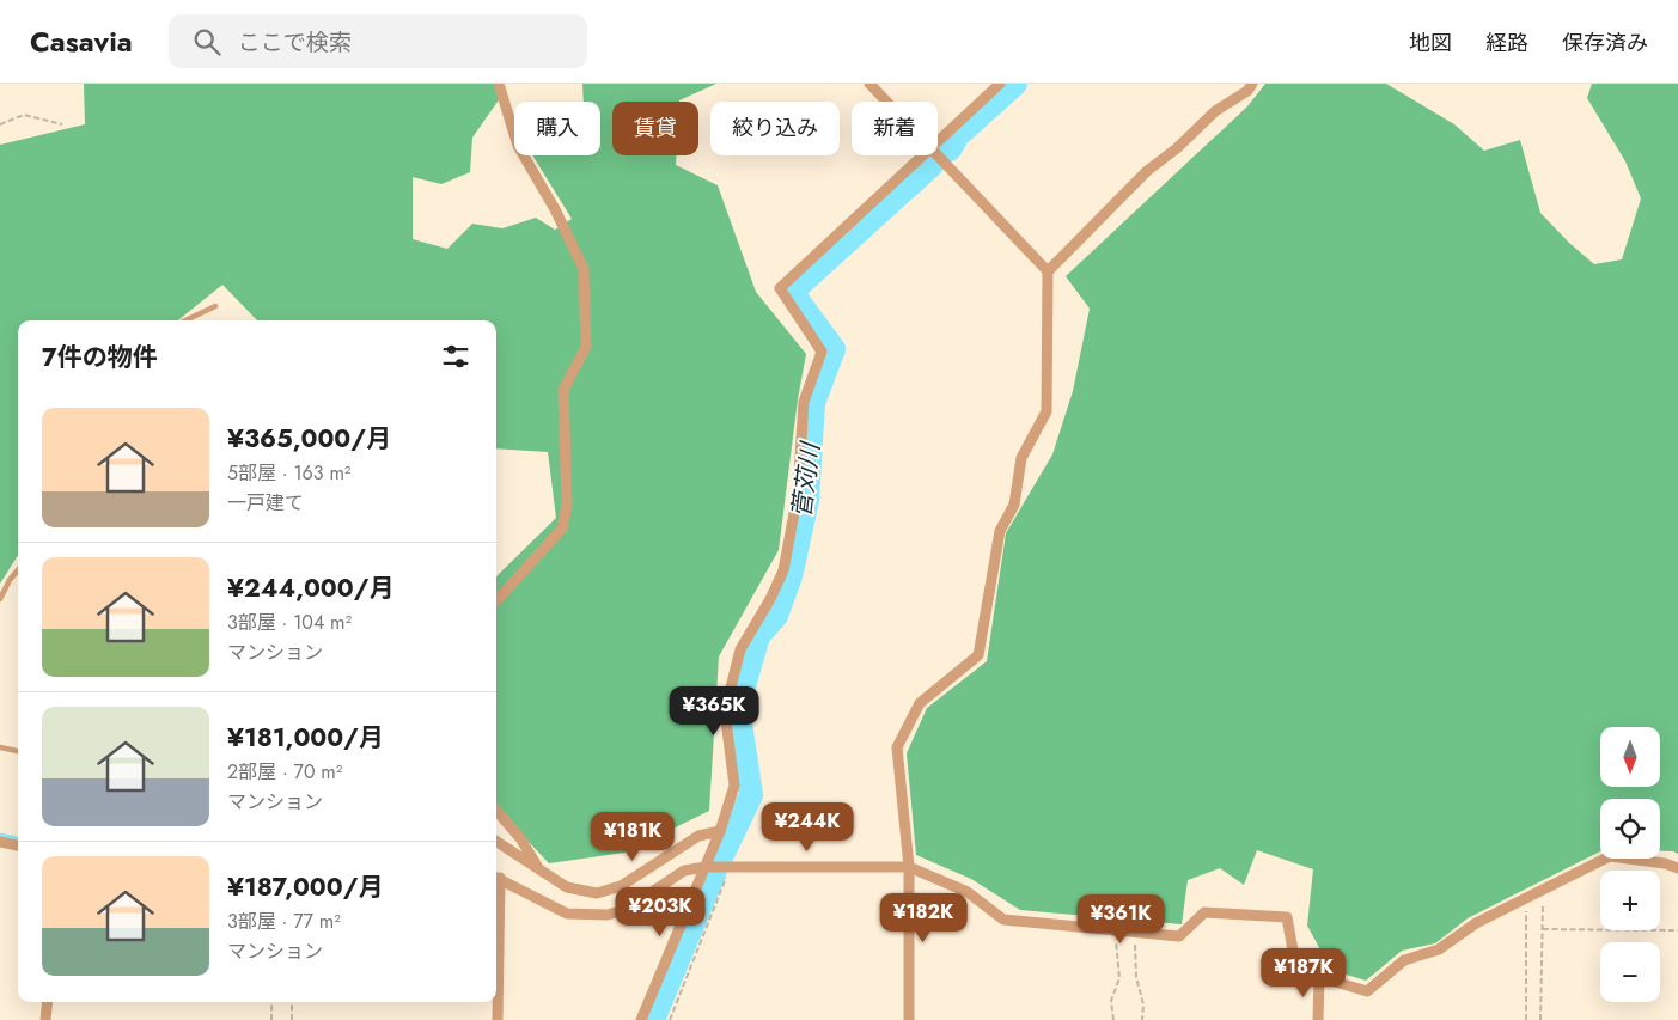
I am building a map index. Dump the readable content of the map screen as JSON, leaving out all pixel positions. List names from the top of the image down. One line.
{"water":["菅苅川"],"north":"bottom","page":{"header":"Casavia","search":"ここで検索","nav":["地図","経路","保存済み"],"chip":["購入","賃貸","絞り込み","新着"],"heading":"7件の物件","list":[{"name":"¥365,000/月","note":"5部屋 · 163 m² · 一戸建て"},{"name":"¥244,000/月","note":"3部屋 · 104 m² · マンション"},{"name":"¥181,000/月","note":"2部屋 · 70 m² · マンション"},{"name":"¥187,000/月","note":"3部屋 · 77 m² · マンション"}],"price":["¥365K","¥244K","¥181K","¥203K","¥182K","¥361K","¥187K"],"map_buttons":["+","−"]}}
